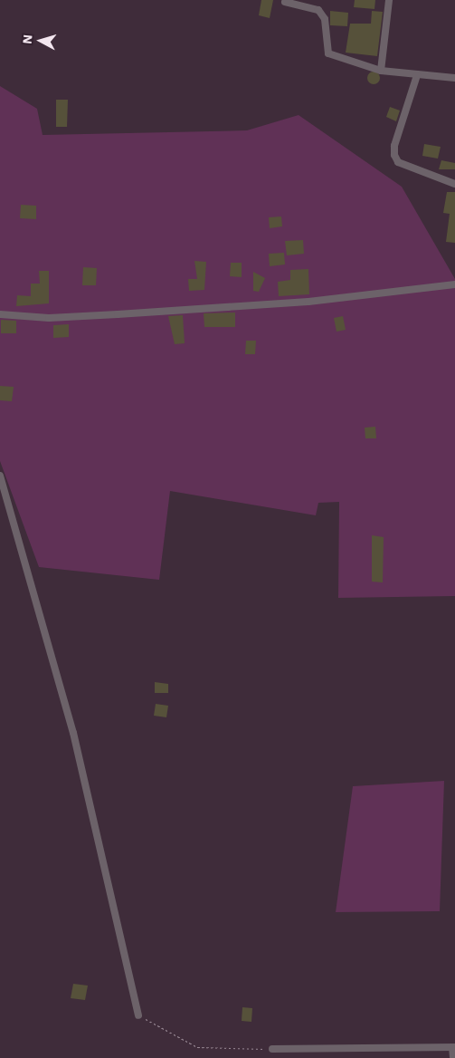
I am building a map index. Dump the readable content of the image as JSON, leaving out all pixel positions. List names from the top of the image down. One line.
{"north":"left"}
